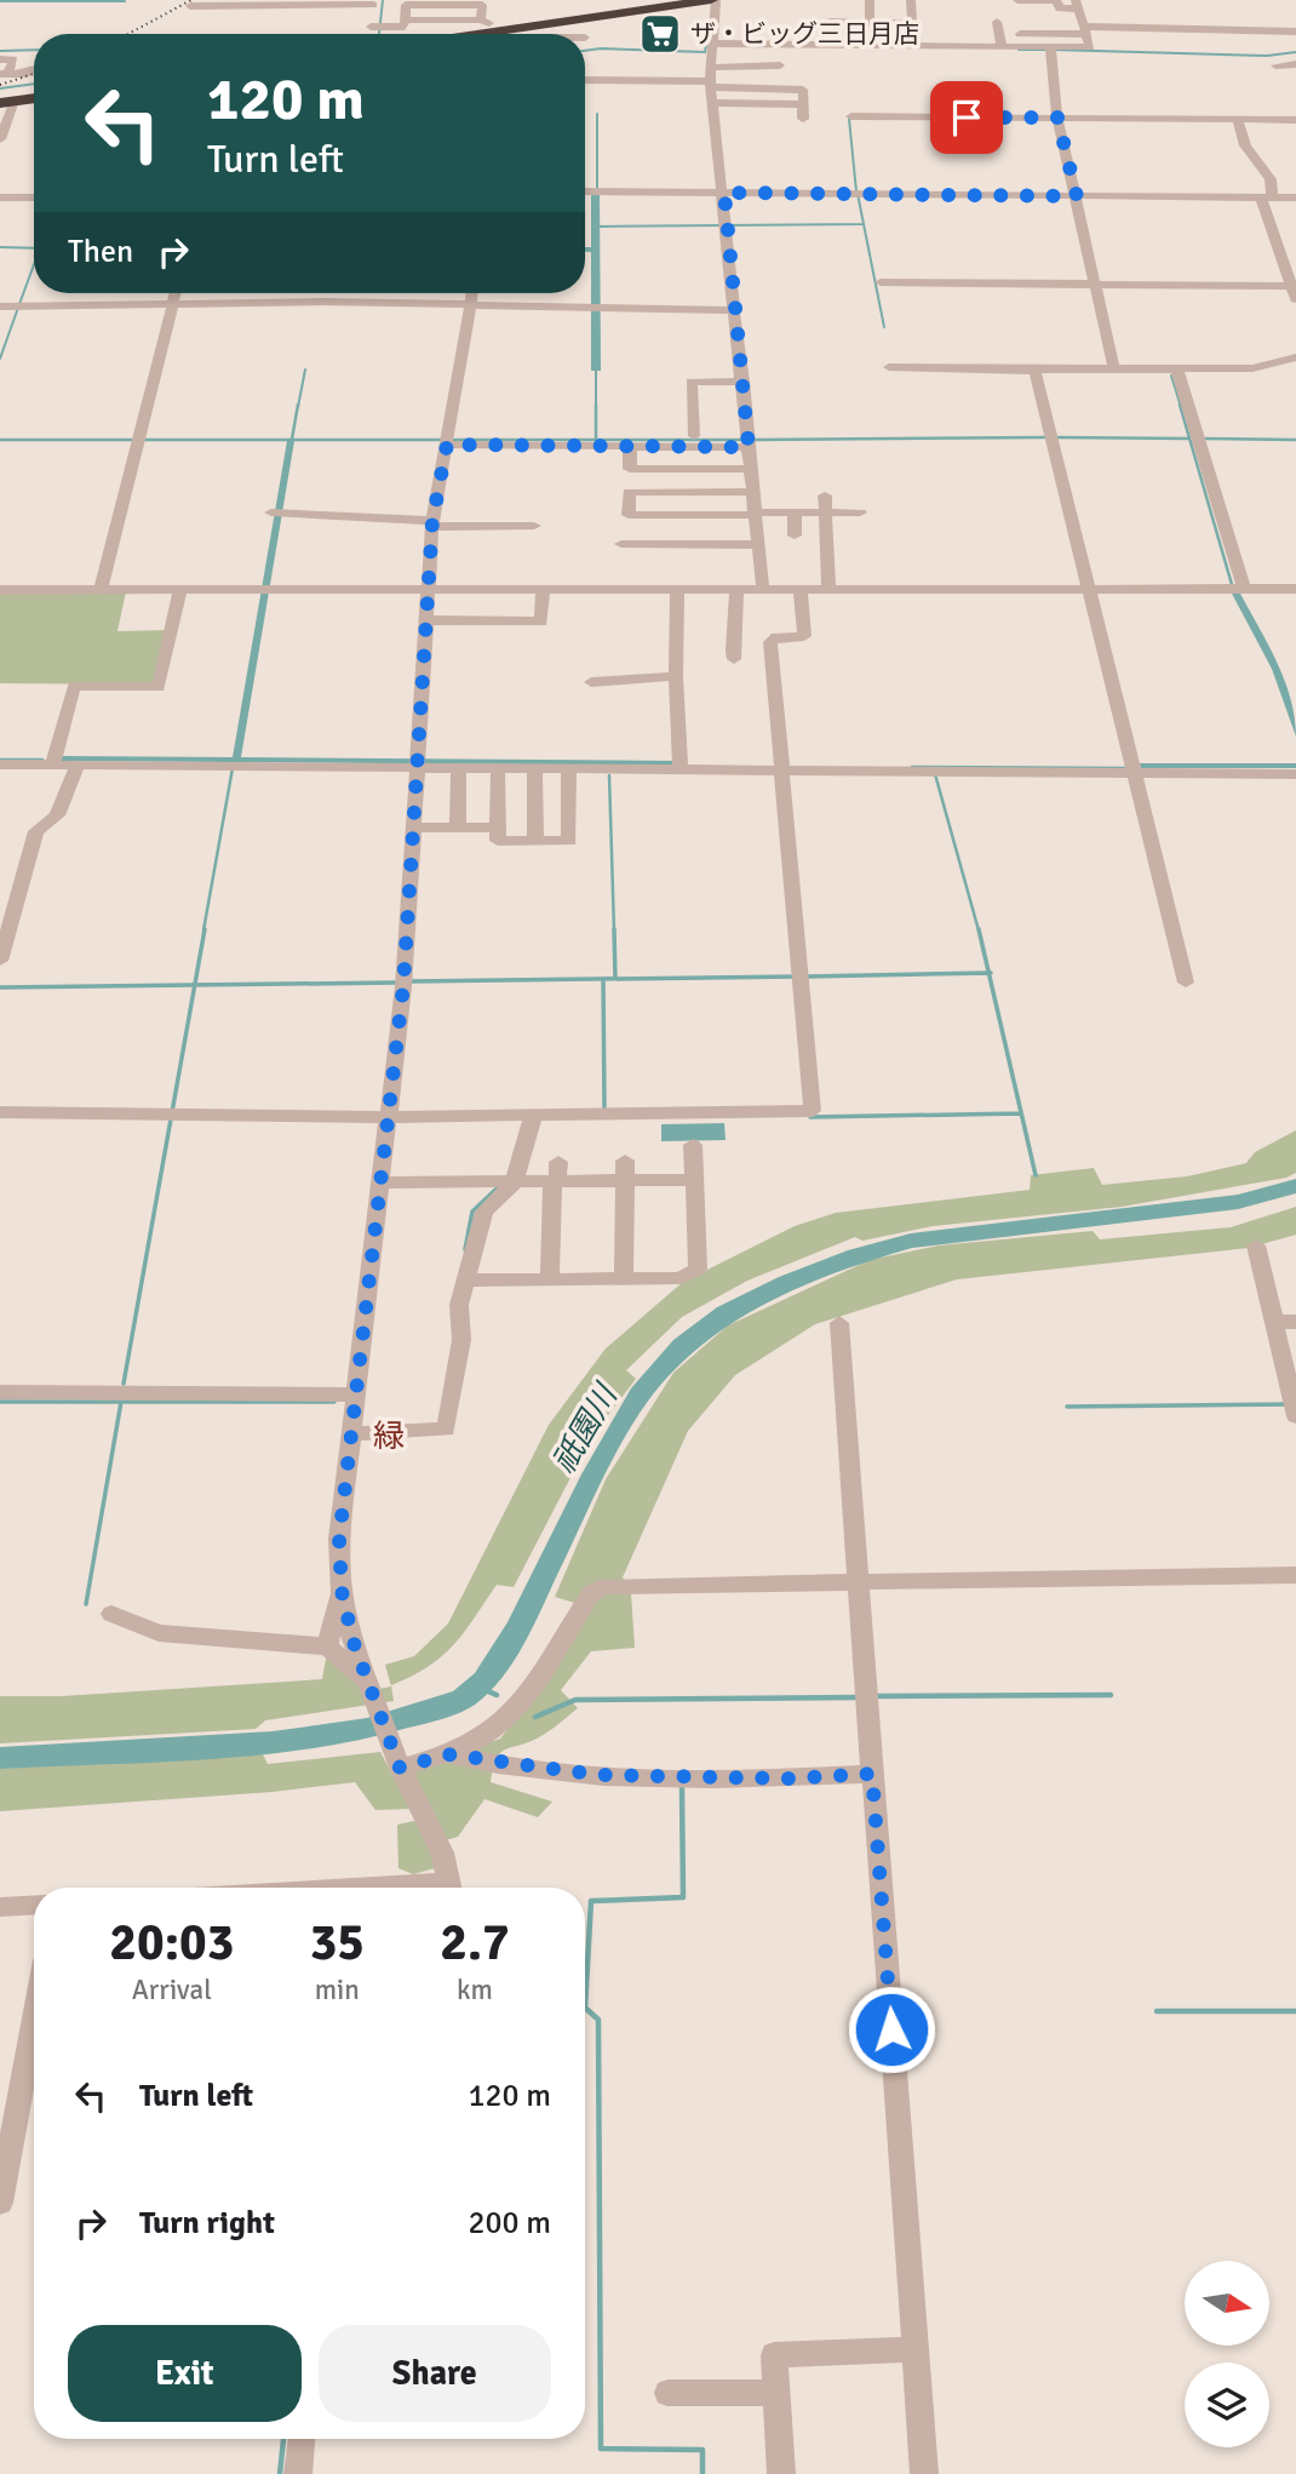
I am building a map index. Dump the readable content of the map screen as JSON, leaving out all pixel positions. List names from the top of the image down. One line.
{"districts":["緑"],"water":["祇園川"],"places":{"supermarket":["ザ・ビッグ三日月店"]},"north":"right","page":{"turn":["120 m","Turn left"],"then":"Then","eta":["20:03","Arrival","35","min","2.7","km"],"list":[{"name":"Turn left","value":"120 m"},{"name":"Turn right","value":"200 m"}],"buttons":["Exit","Share"]}}
